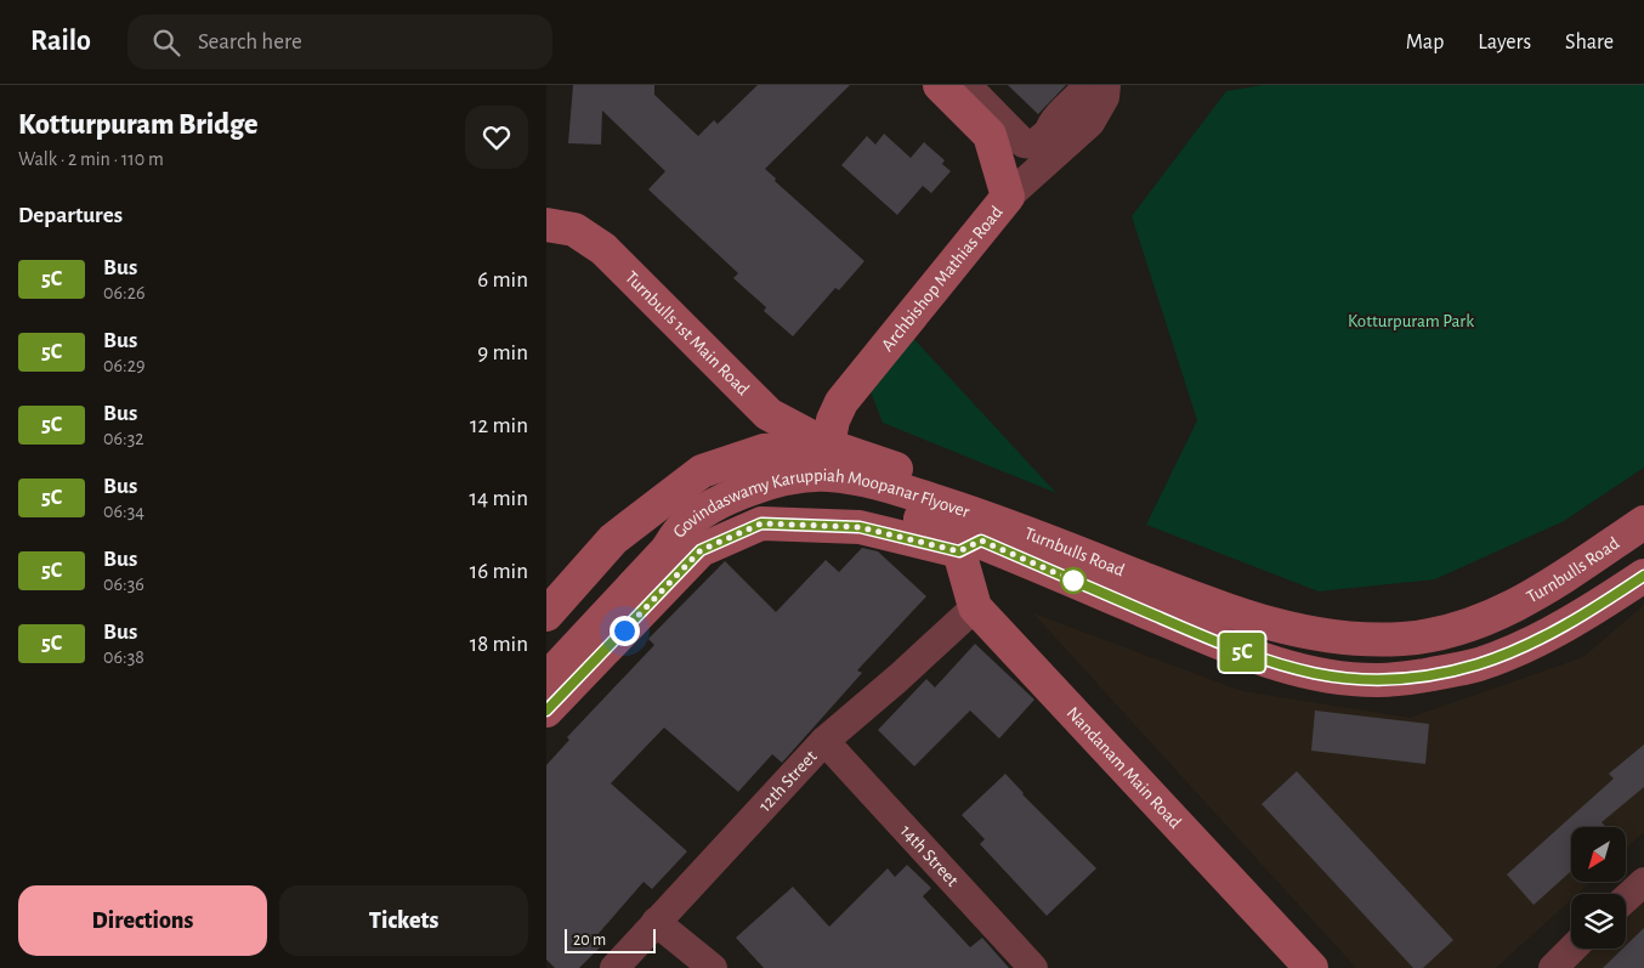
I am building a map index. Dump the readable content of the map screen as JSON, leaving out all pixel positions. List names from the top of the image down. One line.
{"streets":{"street":["Archbishop Mathias Road","Turnbulls 1st Main Road","Govindaswamy Karuppiah Moopanar Flyover","Turnbulls Road","Nandanam Main Road","12th Street","14th Street"]},"crossings":[["Archbishop Mathias Road","Turnbulls 1st Main Road"],["Archbishop Mathias Road","Turnbulls Road"],["Turnbulls 1st Main Road","Turnbulls Road"],["Govindaswamy Karuppiah Moopanar Flyover","Turnbulls Road"],["Govindaswamy Karuppiah Moopanar Flyover","Nandanam Main Road"],["Turnbulls Road","Nandanam Main Road"],["Nandanam Main Road","12th Street"],["12th Street","14th Street"]],"parks":["Kotturpuram Park"],"lines":["bus line 5C"],"scale_bar":"20 m","north":"bottom left","page":{"header":"Railo","search":"Search here","nav":["Map","Layers","Share"],"heading":[["Kotturpuram Bridge","Walk · 2 min · 110 m"],"Departures"],"on_map":"5C","list":[{"mark":"5C","name":"Bus","note":"06:26","value":"6 min"},{"mark":"5C","name":"Bus","note":"06:29","value":"9 min"},{"mark":"5C","name":"Bus","note":"06:32","value":"12 min"},{"mark":"5C","name":"Bus","note":"06:34","value":"14 min"},{"mark":"5C","name":"Bus","note":"06:36","value":"16 min"},{"mark":"5C","name":"Bus","note":"06:38","value":"18 min"}],"buttons":["Directions","Tickets"],"scale":"20 m"}}
